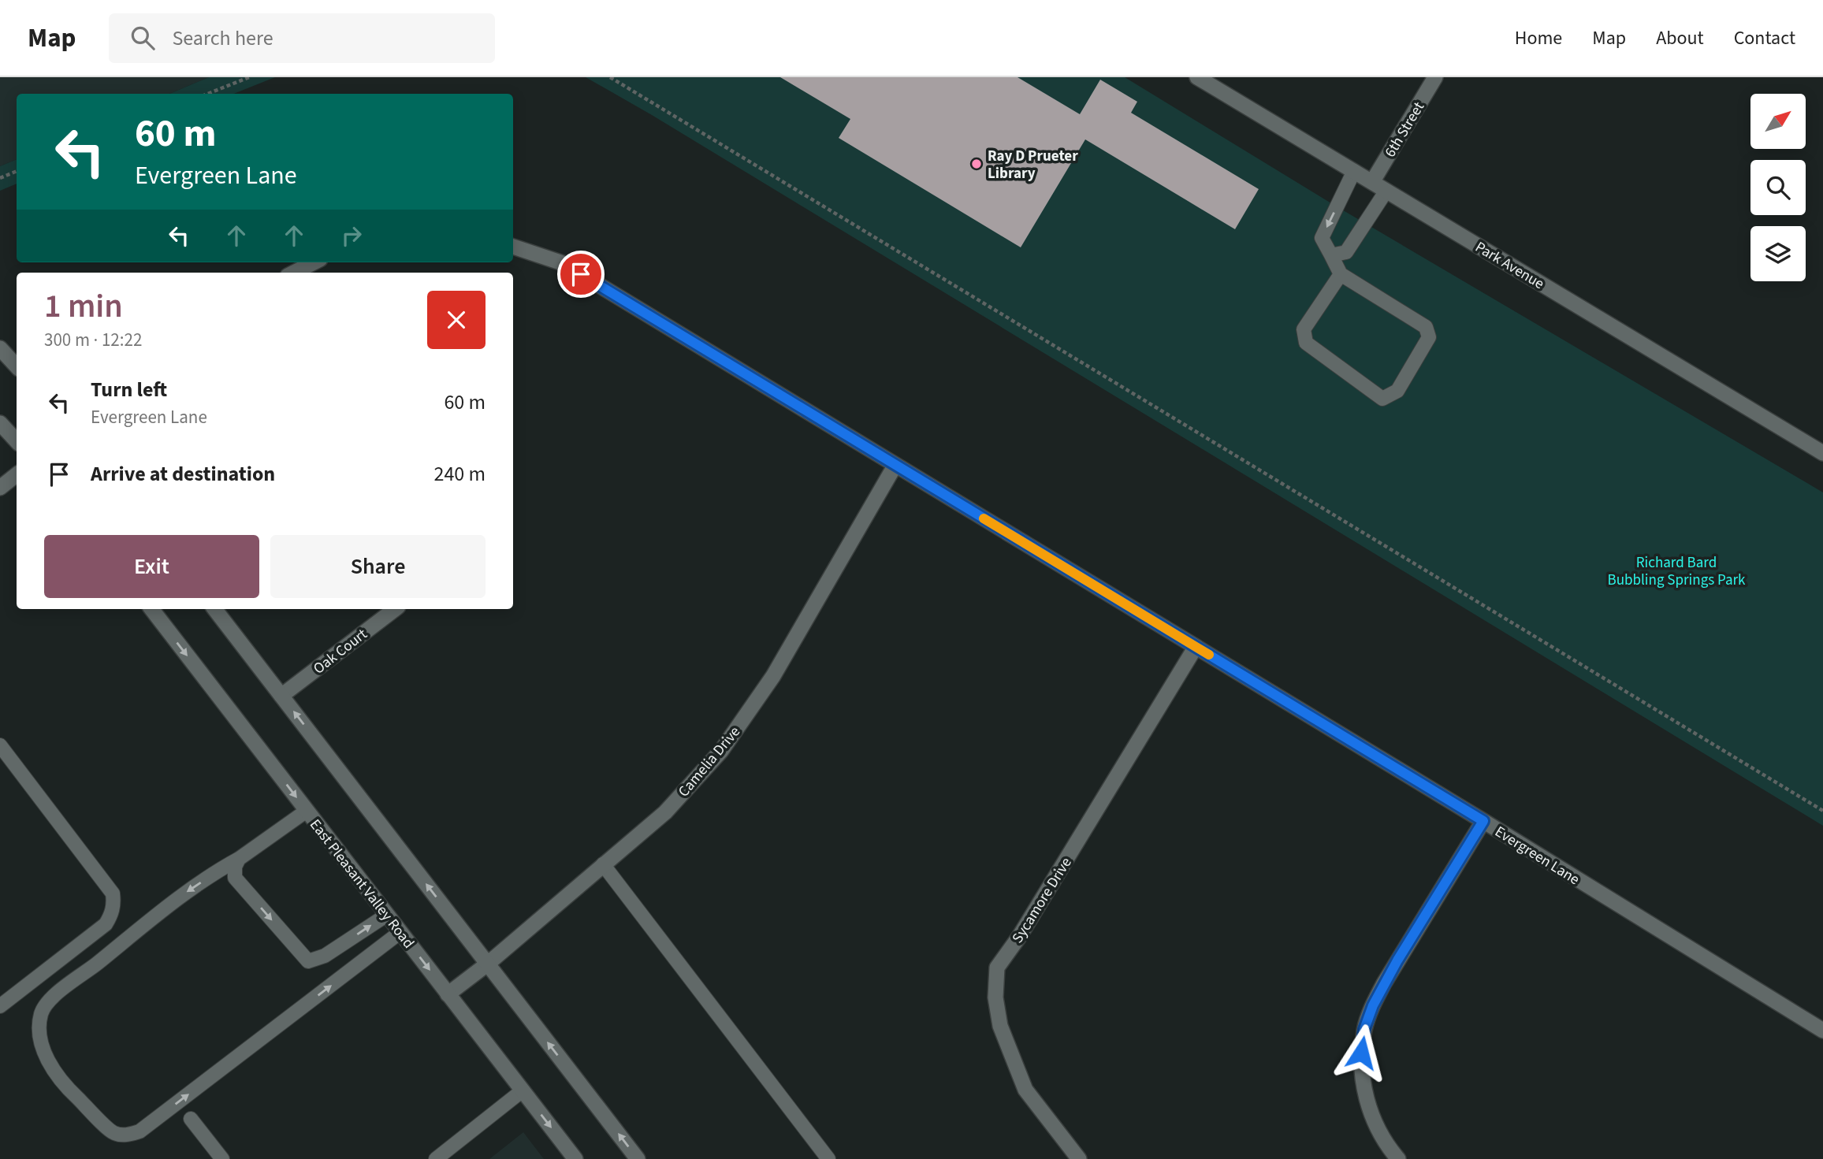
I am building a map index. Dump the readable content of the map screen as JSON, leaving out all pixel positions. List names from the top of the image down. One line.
{"streets":{"street":["6th Street","Park Avenue","Oak Court","Camelia Drive","Evergreen Lane","East Pleasant Valley Road","Sycamore Drive"]},"crossings":[["6th Street","Park Avenue"],["Camelia Drive","Evergreen Lane"],["Camelia Drive","East Pleasant Valley Road"],["Evergreen Lane","Sycamore Drive"]],"parks":["Richard Bard Bubbling Springs Park"],"places":["Ray D Prueter Library"],"north":"top right","page":{"header":"Map","search":"Search here","nav":["Home","Map","About","Contact"],"turn":["60 m","Evergreen Lane"],"heading":["1 min","300 m · 12:22"],"list":[{"name":"Turn left","note":"Evergreen Lane","value":"60 m"},{"name":"Arrive at destination","value":"240 m"}],"buttons":["Exit","Share"]}}
